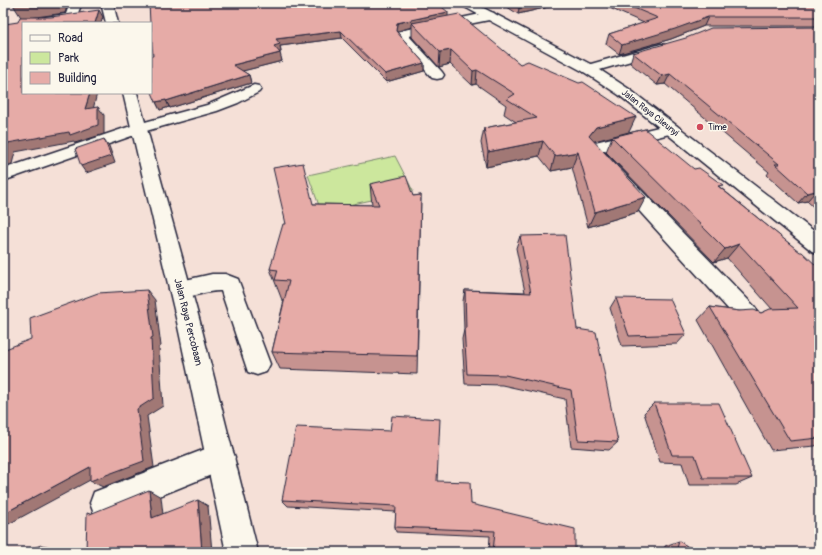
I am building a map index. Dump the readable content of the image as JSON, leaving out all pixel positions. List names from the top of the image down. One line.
{"streets":{"main road":["Jalan Raya Cileunyi","Jalan Raya Percobaan"]},"places":["Time"],"legend":["Road","Park","Building"]}
